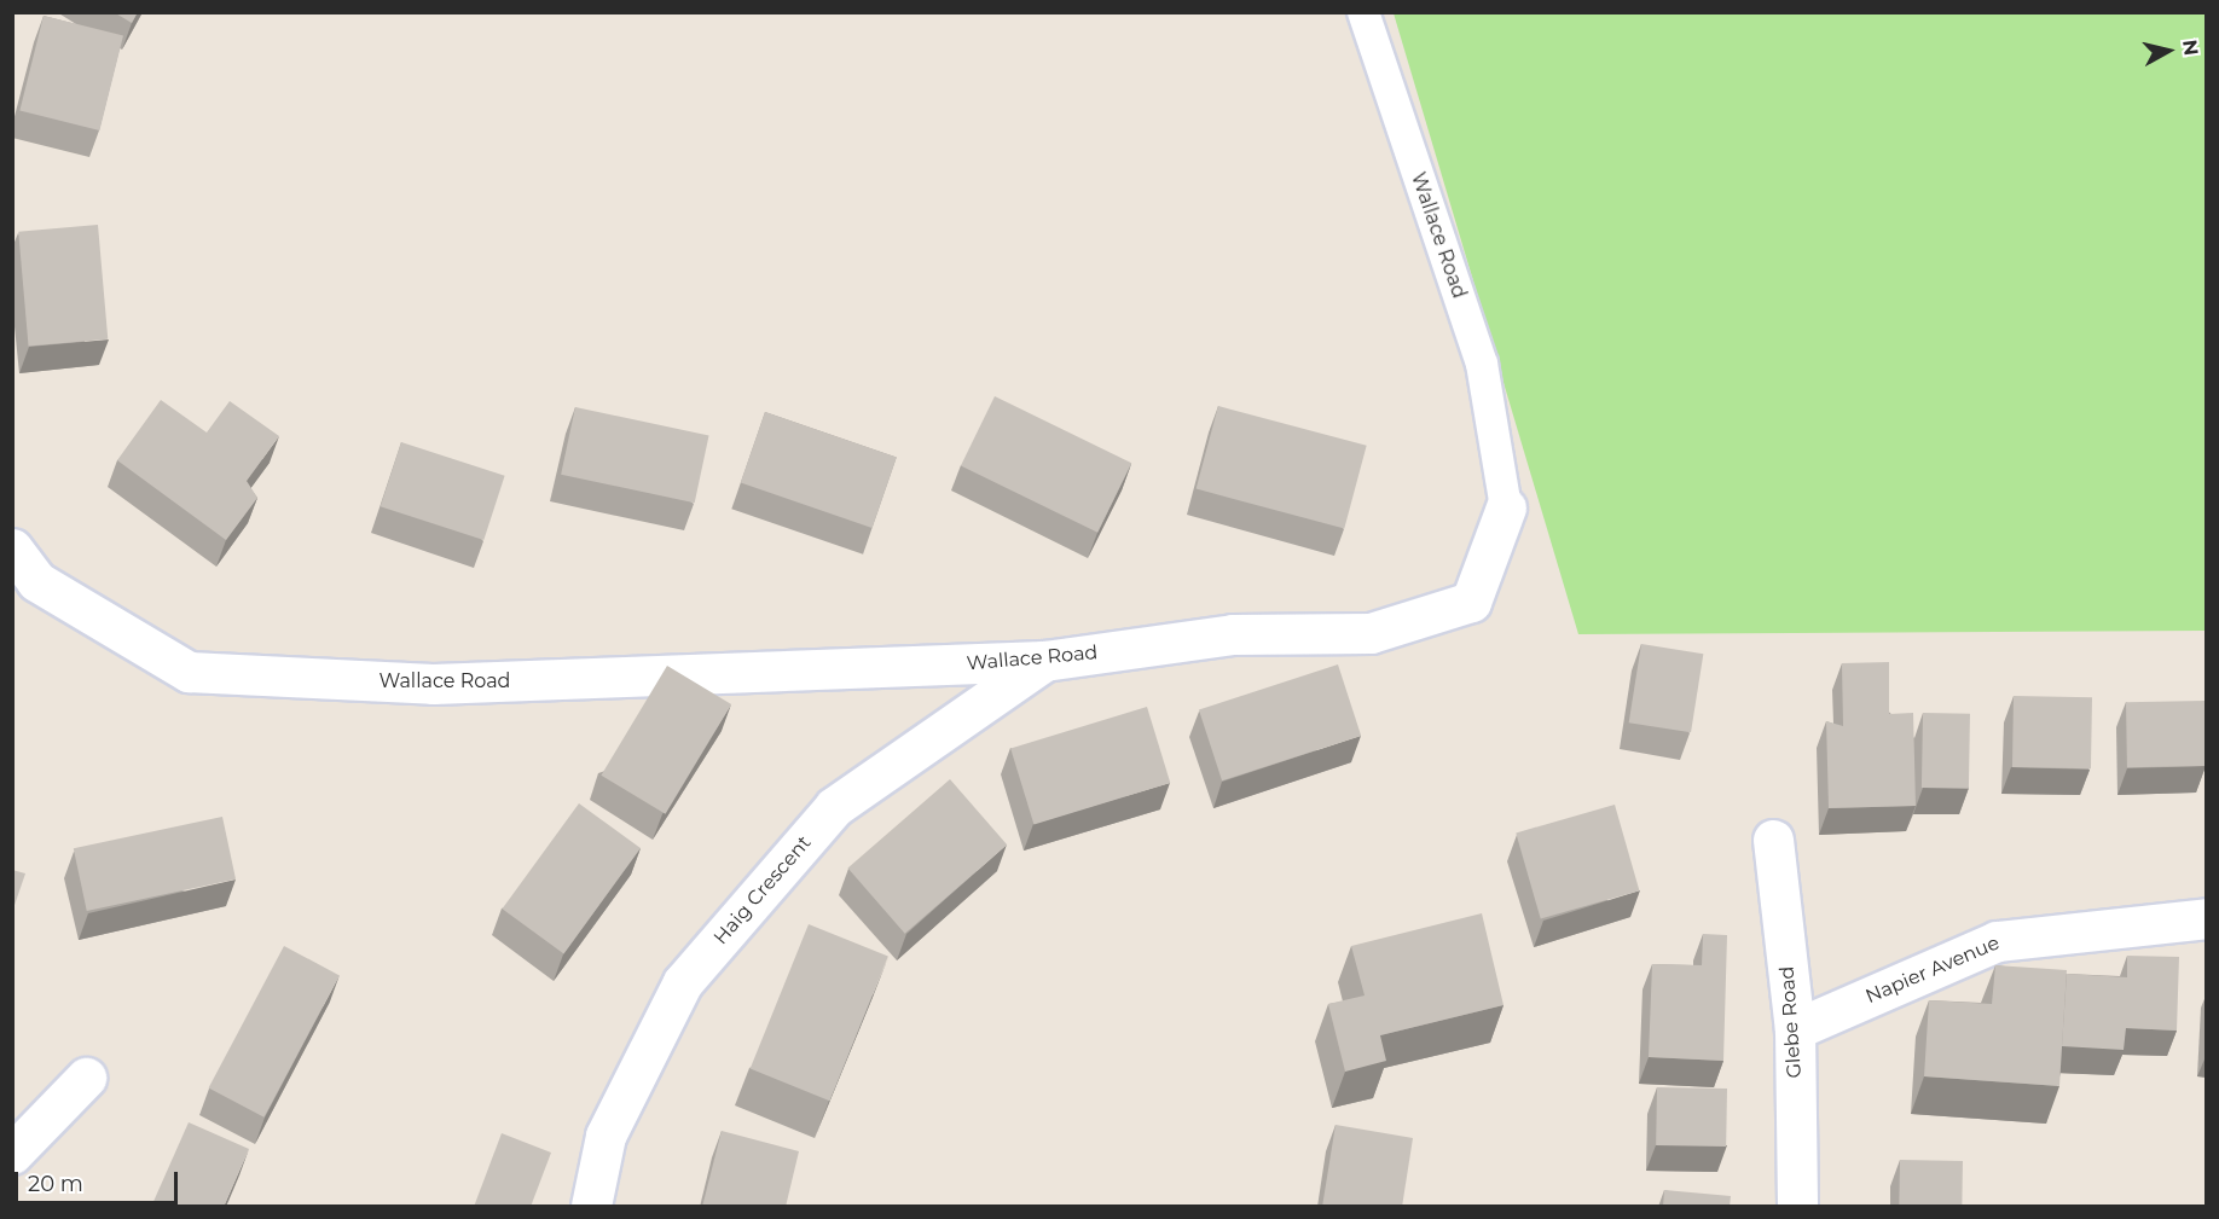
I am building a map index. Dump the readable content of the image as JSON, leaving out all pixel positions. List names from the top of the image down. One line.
{"streets":{"street":["Wallace Road","Haig Crescent","Napier Avenue","Glebe Road"]},"crossings":[["Wallace Road","Haig Crescent"],["Napier Avenue","Glebe Road"]],"scale_bar":"20 m","north":"right"}
